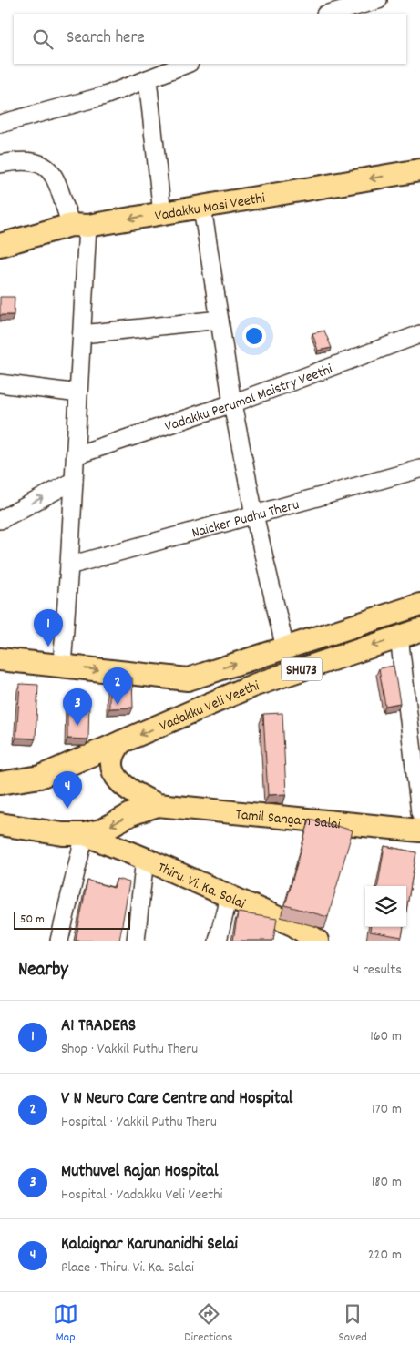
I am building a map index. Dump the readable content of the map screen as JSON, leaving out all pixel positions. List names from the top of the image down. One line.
{"streets":{"main road":["Vadakku Masi Veethi","SHU73","Vadakku Veli Veethi","Tamil Sangam Salai","Thiru. Vi. Ka. Salai"],"street":["Vadakku Perumal Maistry Veethi","Naicker Pudhu Theru"]},"one_way":["Vadakku Masi Veethi"],"scale_bar":"50 m","page":{"search":"Search here","pins":["1","2","3","4"],"scale":"50 m","heading":["Nearby","4 results"],"list":[{"mark":"1","name":"A1 TRADERS","note":"Shop · Vakkil Puthu Theru","value":"160 m"},{"mark":"2","name":"V N Neuro Care Centre and Hospital","note":"Hospital · Vakkil Puthu Theru","value":"170 m"},{"mark":"3","name":"Muthuvel Rajan Hospital","note":"Hospital · Vadakku Veli Veethi","value":"180 m"},{"mark":"4","name":"Kalaignar Karunanidhi Selai","note":"Place · Thiru. Vi. Ka. Salai","value":"220 m"}],"nav":["Map","Directions","Saved"]}}
